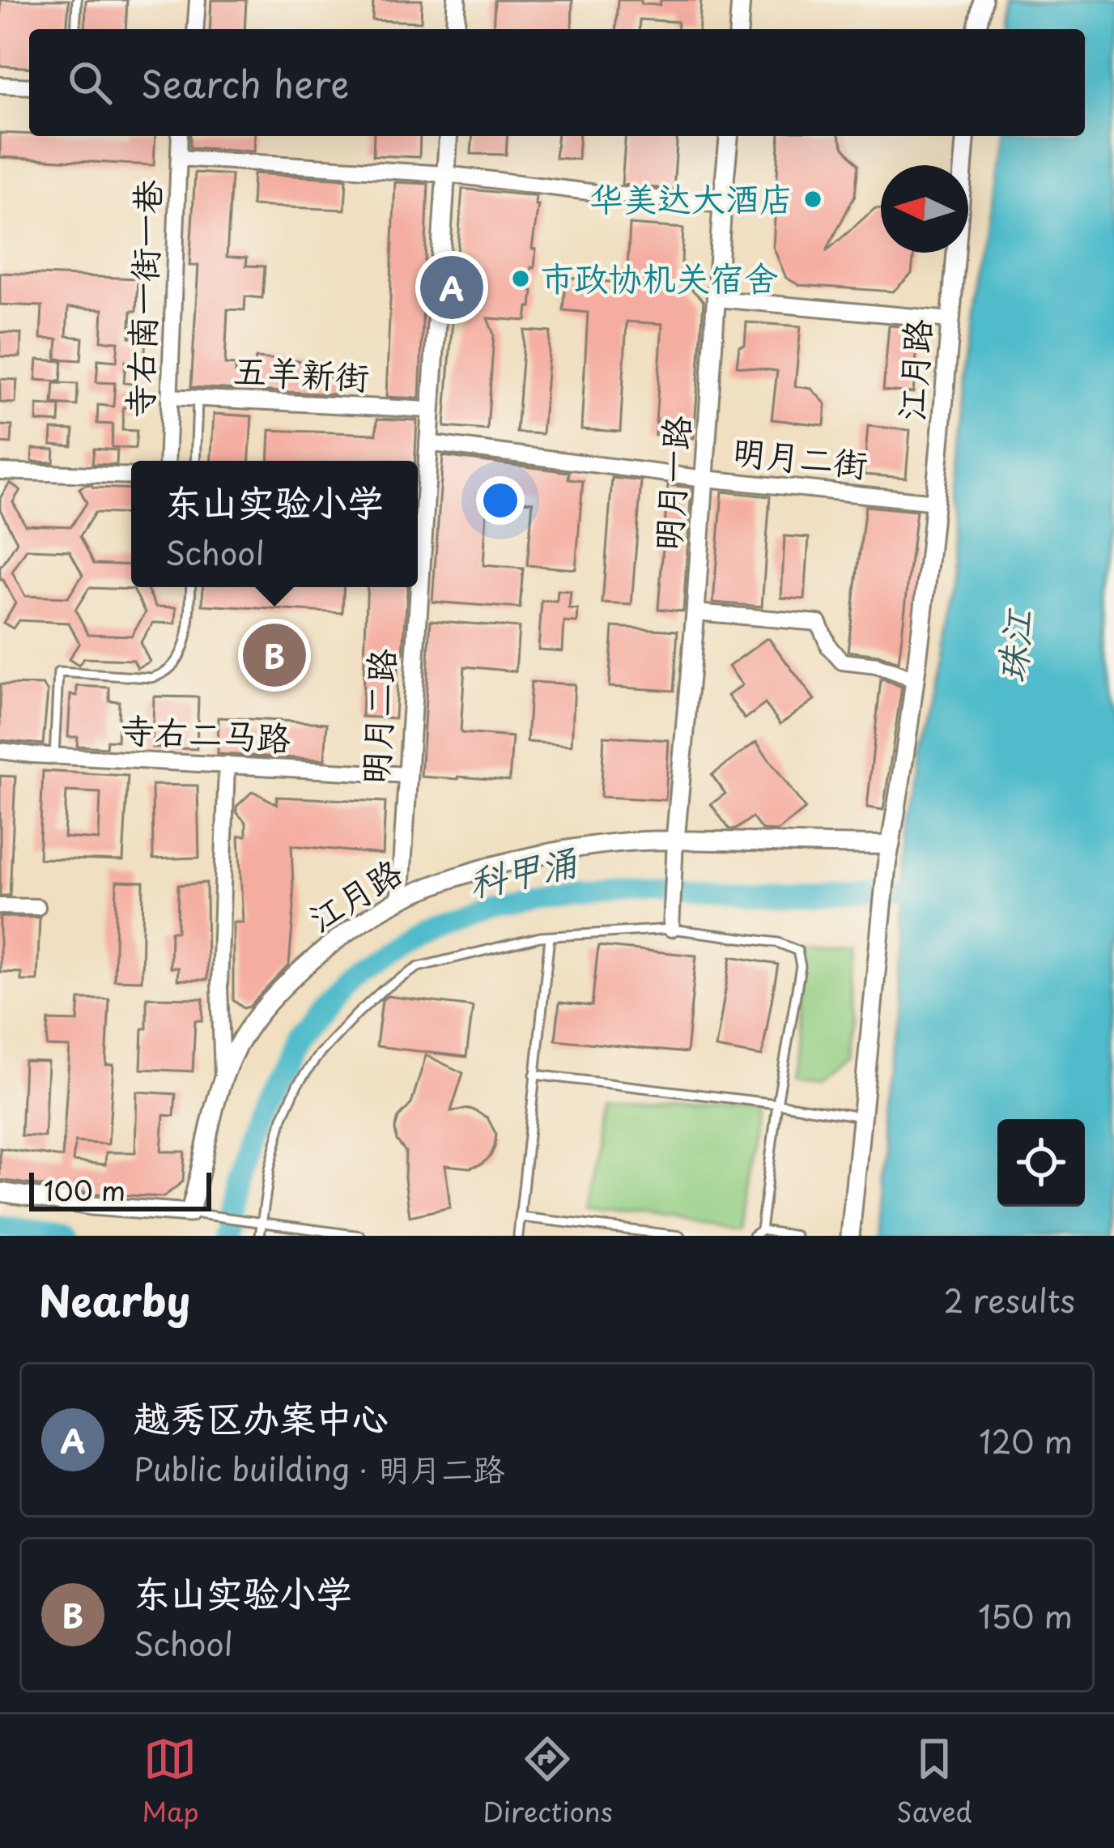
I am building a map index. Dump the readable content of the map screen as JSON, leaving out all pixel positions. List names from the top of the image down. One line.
{"streets":{"street":["寺右南一街一巷","江月路","五羊新街","明月二街","明月一路","明月二路","寺右二马路"]},"crossings":[["寺右南一街一巷","五羊新街"],["江月路","明月二街"],["江月路","明月一路"],["江月路","明月二路"],["五羊新街","明月二路"],["明月二街","明月一路"],["明月二街","明月二路"],["明月二路","寺右二马路"]],"water":["珠江","科甲涌"],"places":["华美达大酒店","市政协机关宿舍"],"scale_bar":"100 m","north":"left","page":{"search":"Search here","pins":["A","B"],"popup":["东山实验小学","School"],"scale":"100 m","heading":["Nearby","2 results"],"list":[{"mark":"A","name":"越秀区办案中心","note":"Public building · 明月二路","value":"120 m"},{"mark":"B","name":"东山实验小学","note":"School","value":"150 m"}],"nav":["Map","Directions","Saved"]}}
